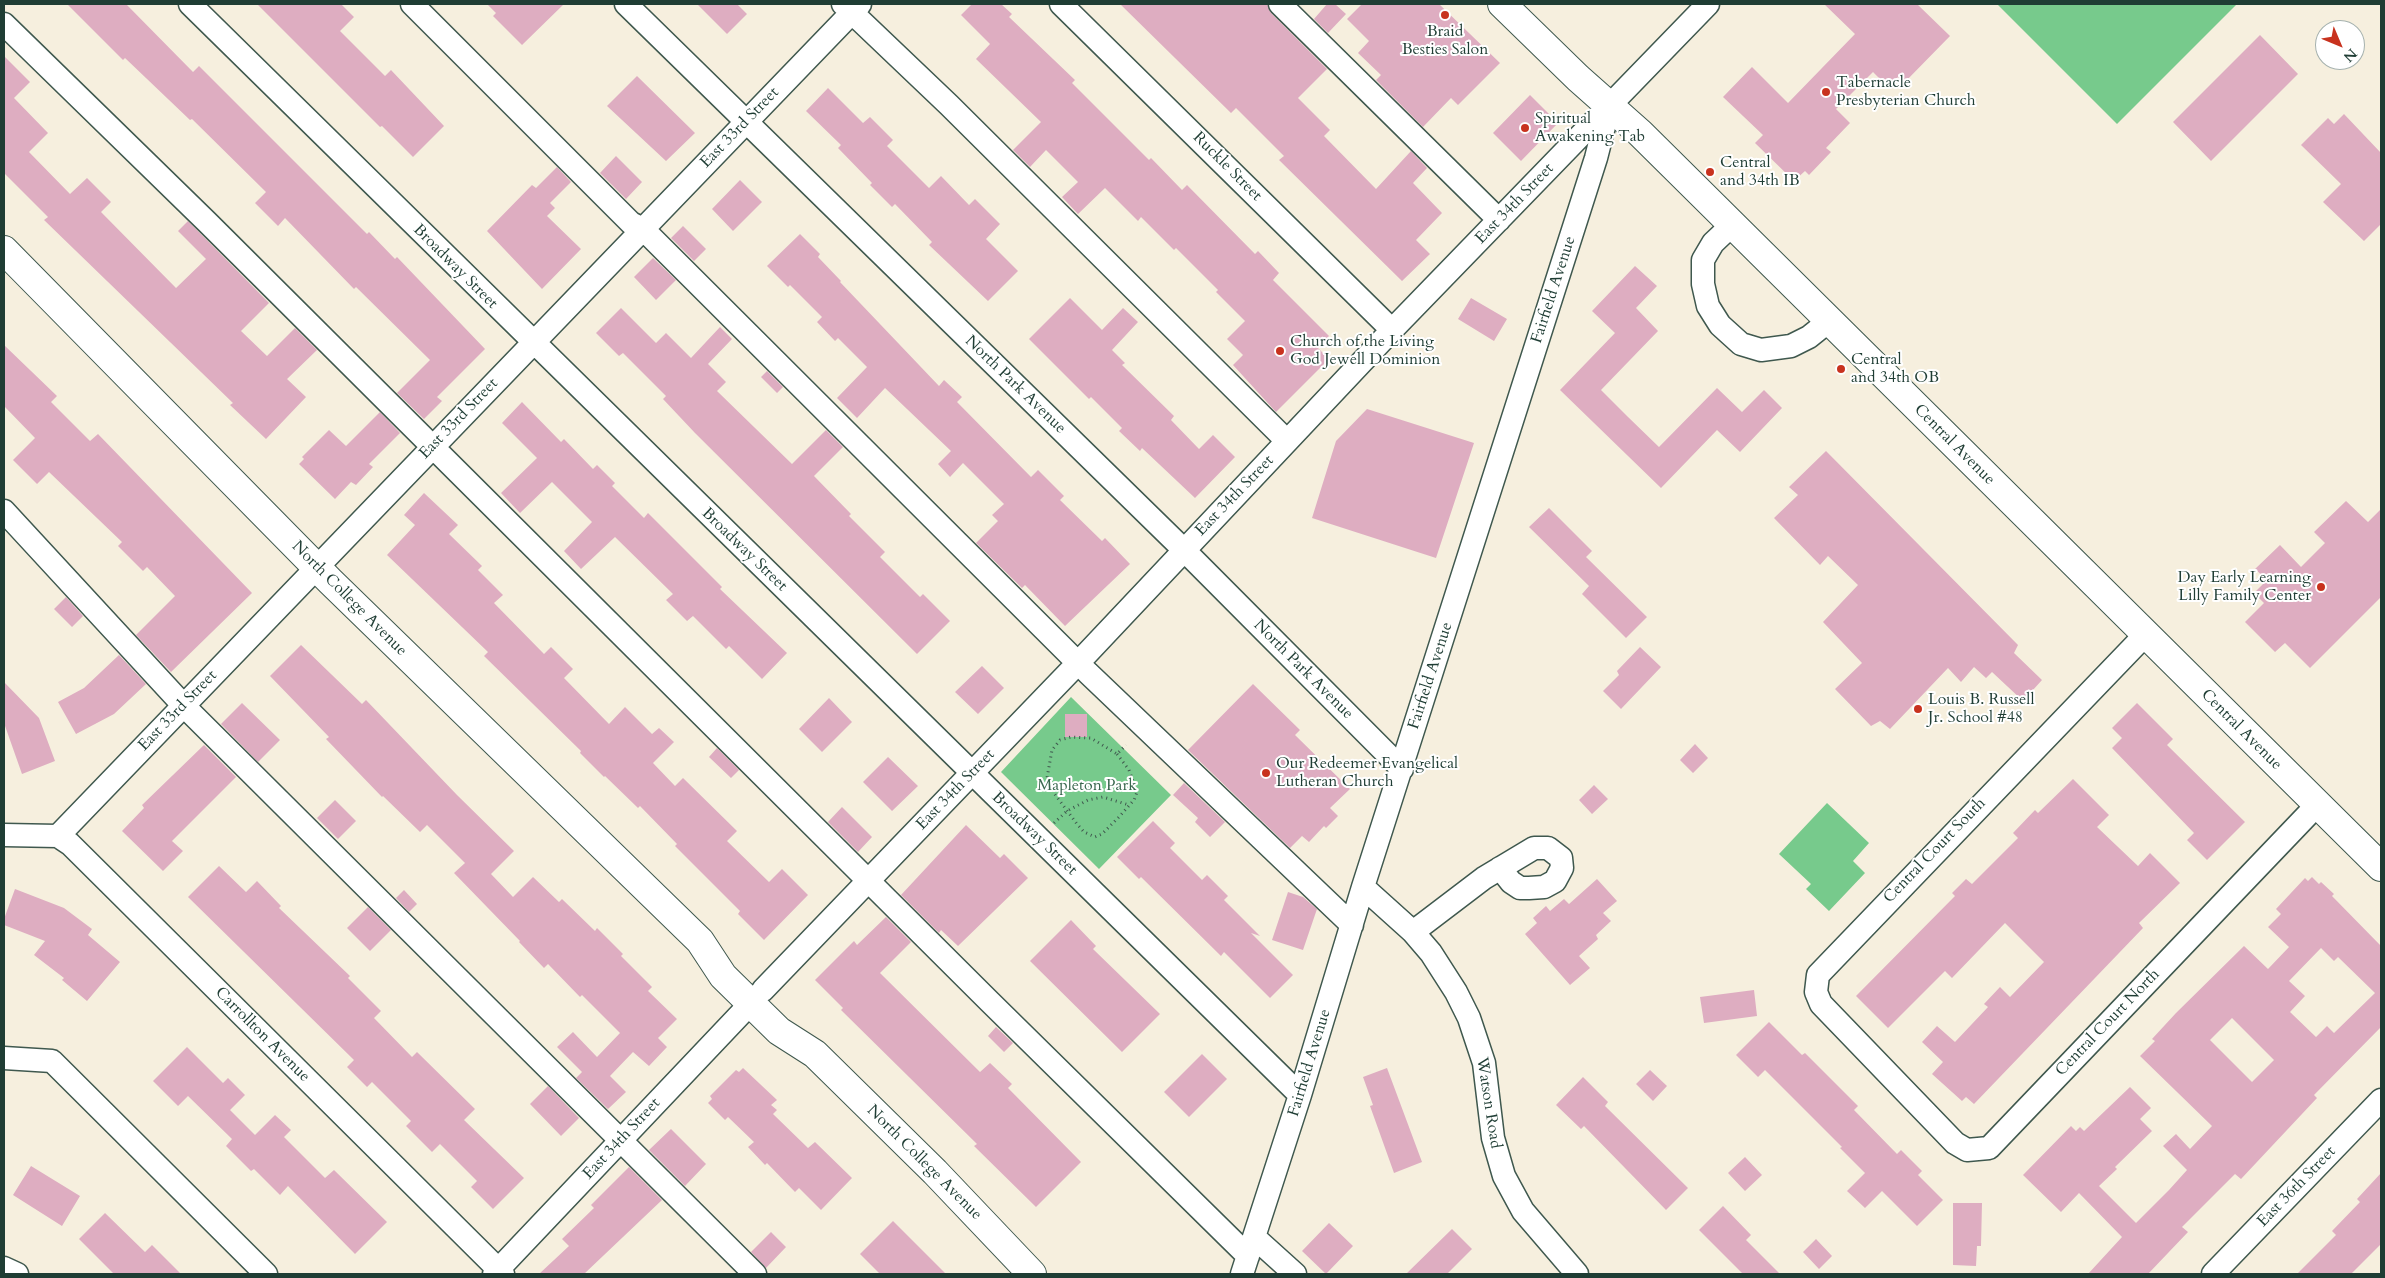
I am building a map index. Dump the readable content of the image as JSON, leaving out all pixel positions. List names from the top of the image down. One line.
{"streets":{"main road":["Central Avenue","North College Avenue"],"street":["East 33rd Street","Ruckle Street","East 34th Street","Broadway Street","Fairfield Avenue","North Park Avenue","Central Court South","Central Court North","Carrollton Avenue","Watson Road","East 36th Street"]},"crossings":[["East 33rd Street","Broadway Street"],["East 33rd Street","North Park Avenue"],["East 33rd Street","North College Avenue"],["East 33rd Street","Carrollton Avenue"],["Ruckle Street","East 34th Street"],["East 34th Street","Broadway Street"],["East 34th Street","Fairfield Avenue"],["East 34th Street","North Park Avenue"],["East 34th Street","Central Avenue"],["East 34th Street","North College Avenue"],["East 34th Street","Carrollton Avenue"],["Broadway Street","Fairfield Avenue"],["Fairfield Avenue","North Park Avenue"],["Fairfield Avenue","Central Avenue"],["Fairfield Avenue","Watson Road"],["Central Avenue","Central Court South"],["Central Avenue","Central Court North"],["Central Court South","Central Court North"]],"parks":["Mapleton Park"],"places":["Braid Besties Salon","Tabernacle Presbyterian Church","Spiritual Awakening Tab","Central and 34th IB","Church of the Living God Jewell Dominion","Central and 34th OB","Day Early Learning Lilly Family Center","Louis B. Russell Jr. School #48","Our Redeemer Evangelical Lutheran Church"],"north":"bottom right"}
